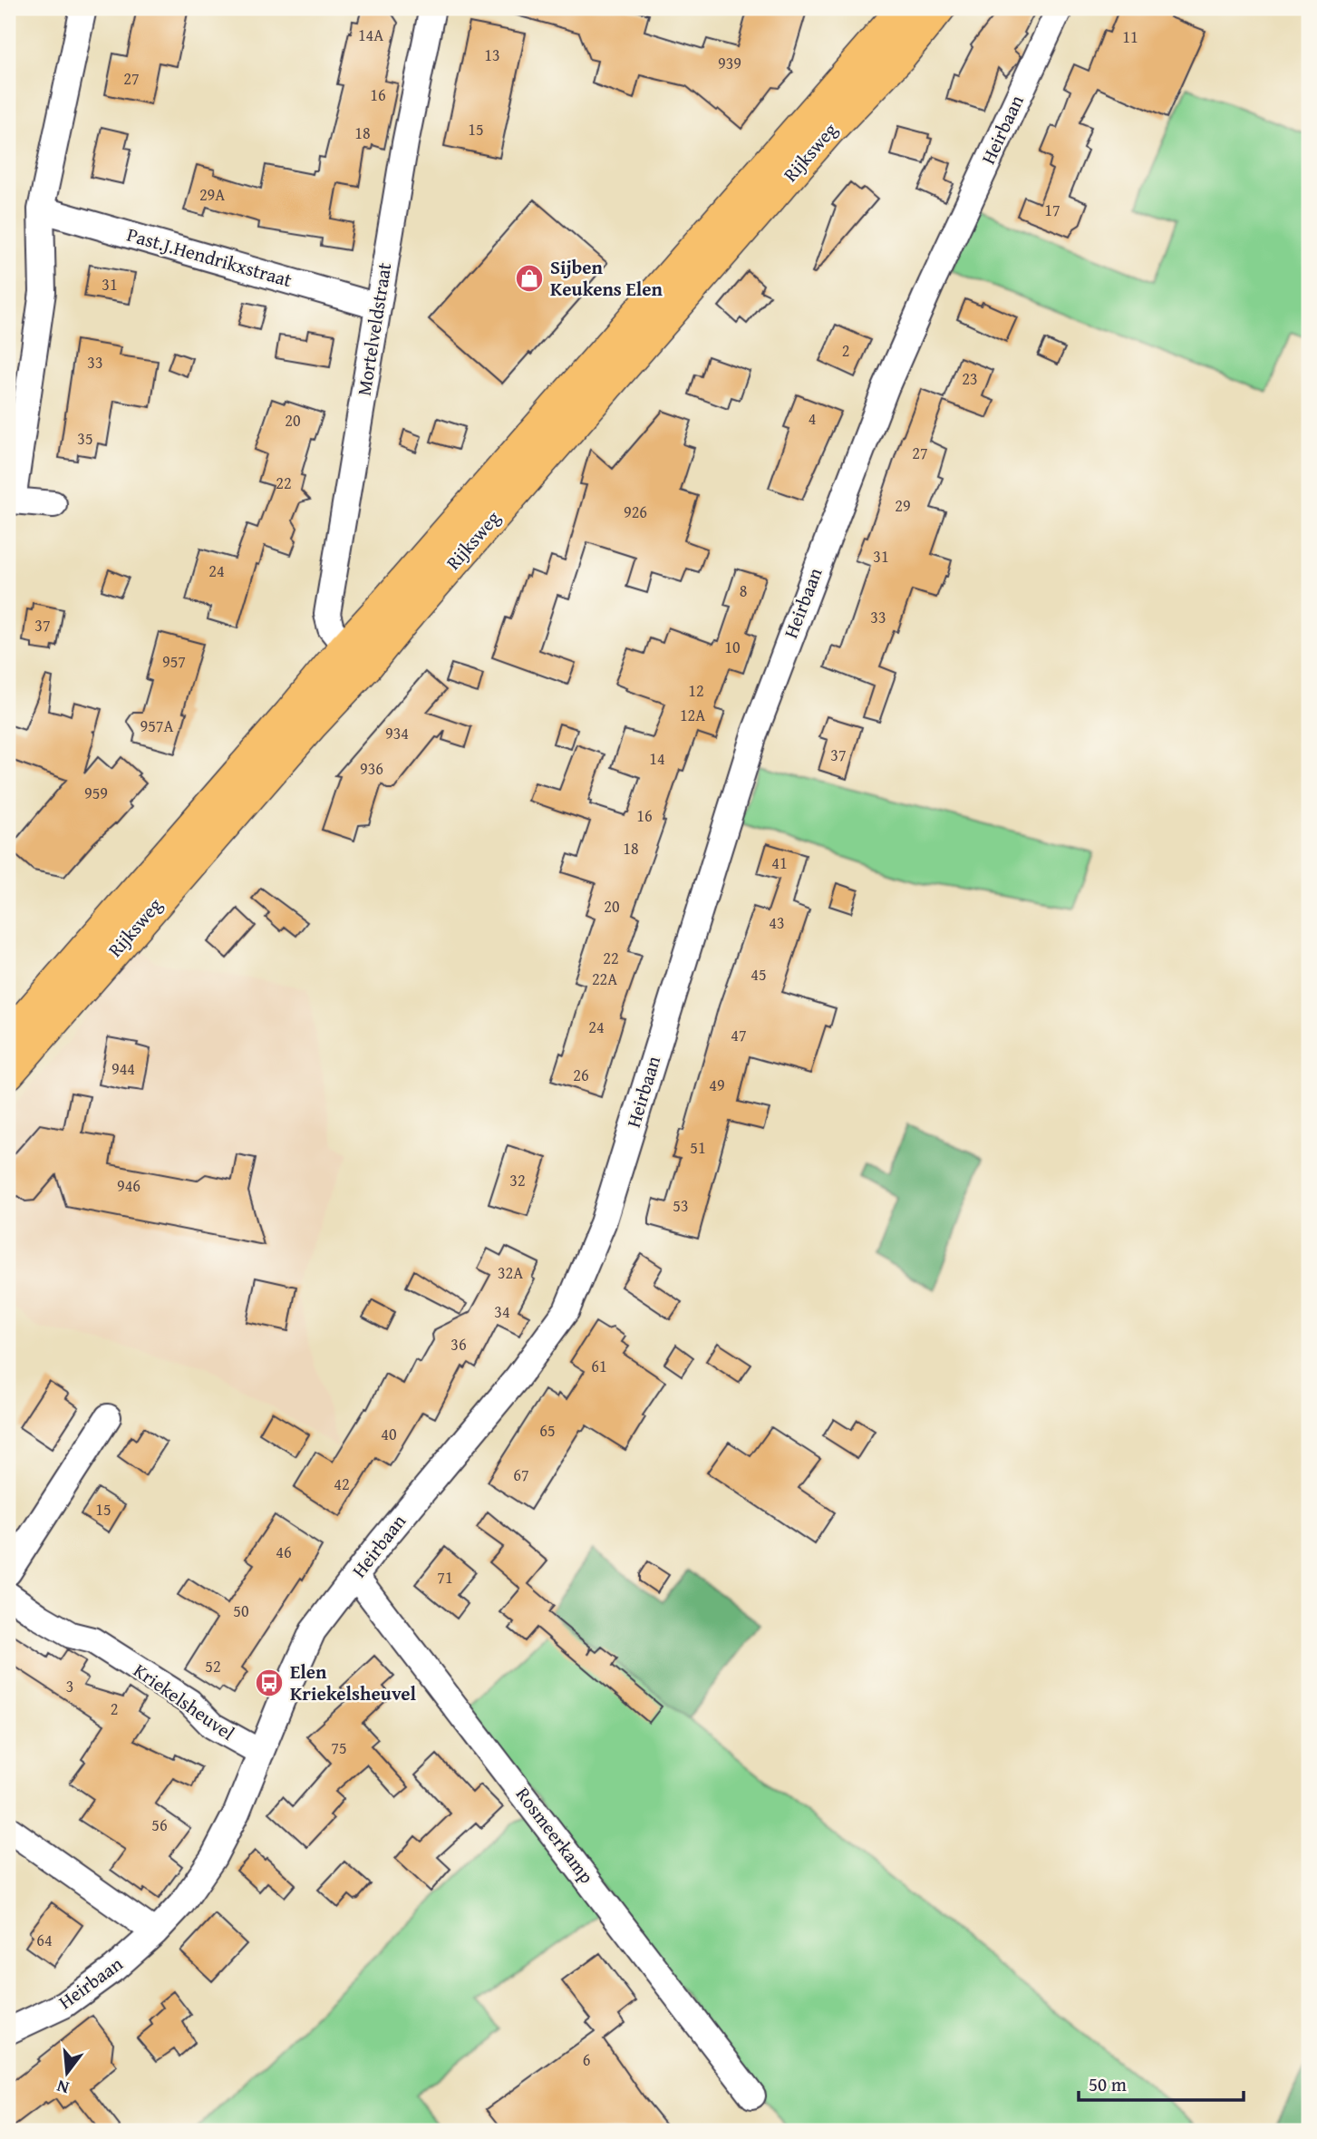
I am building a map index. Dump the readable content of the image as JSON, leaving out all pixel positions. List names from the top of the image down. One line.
{"streets":{"main road":["Rijksweg"],"street":["Heirbaan","Past.J.Hendrikxstraat","Mortelveldstraat","Kriekelsheuvel","Rosmeerkamp"]},"crossings":[["Heirbaan","Kriekelsheuvel"],["Heirbaan","Rosmeerkamp"],["Rijksweg","Mortelveldstraat"],["Past.J.Hendrikxstraat","Mortelveldstraat"]],"places":{"shop":["Sijben Keukens Elen"],"bus stop":["Elen Kriekelsheuvel"]},"house_numbers":["14A","11","13","939","27","16","15","18","29A","17","31","2","33","23","4","20","35","27","22","29","926","31","24","8","33","37","10","957","12","12A","957A","934","37","14","936","959","16","18","41","20","43","22","45","22A","24","47","944","26","49","51","32","946","53","32A","34","36","61","65","40","67","42","15","46","71","50","52","3","2","75","56","64","6"],"scale_bar":"50 m","north":"bottom"}
